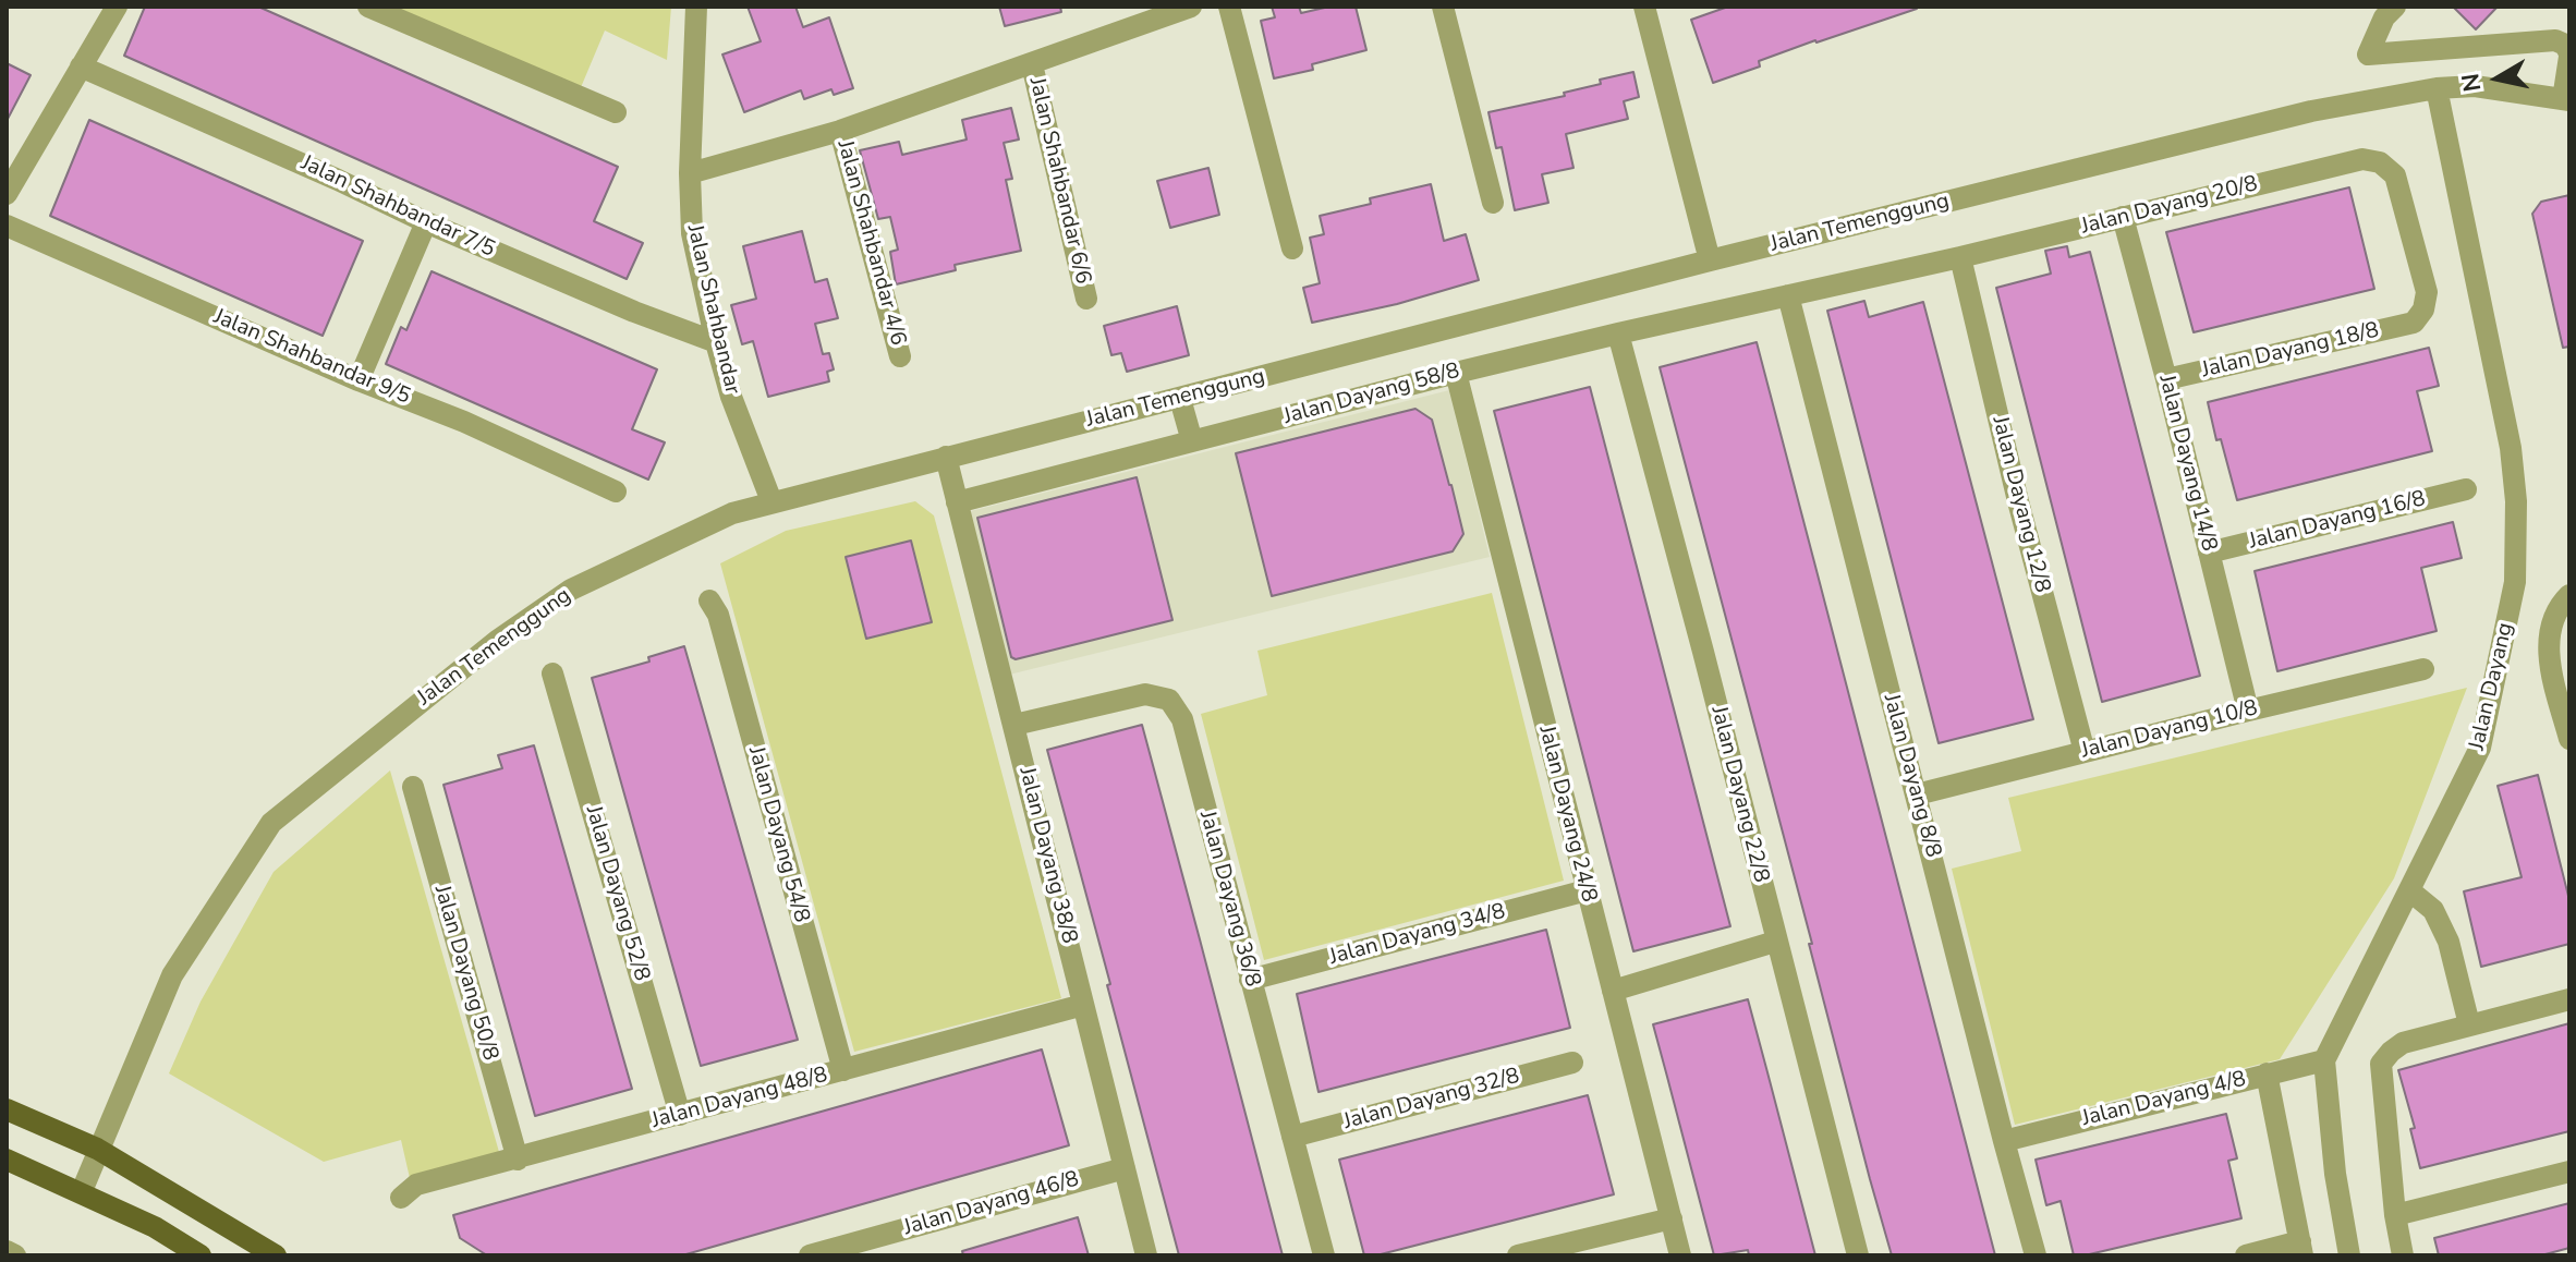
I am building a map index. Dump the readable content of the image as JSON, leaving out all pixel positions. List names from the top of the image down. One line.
{"streets":{"street":["Jalan Shahbandar 6/6","Jalan Dayang 20/8","Jalan Shahbandar 7/5","Jalan Temenggung","Jalan Shahbandar 4/6","Jalan Shahbandar","Jalan Dayang 18/8","Jalan Shahbandar 9/5","Jalan Dayang 58/8","Jalan Dayang 14/8","Jalan Dayang 12/8","Jalan Dayang 16/8","Jalan Dayang","Jalan Dayang 10/8","Jalan Dayang 8/8","Jalan Dayang 22/8","Jalan Dayang 24/8","Jalan Dayang 54/8","Jalan Dayang 38/8","Jalan Dayang 52/8","Jalan Dayang 36/8","Jalan Dayang 34/8","Jalan Dayang 50/8","Jalan Dayang 48/8","Jalan Dayang 32/8","Jalan Dayang 4/8","Jalan Dayang 46/8"]},"crossings":[["Jalan Dayang 20/8","Jalan Dayang 18/8"],["Jalan Dayang 20/8","Jalan Dayang 58/8"],["Jalan Dayang 20/8","Jalan Dayang 14/8"],["Jalan Dayang 20/8","Jalan Dayang 12/8"],["Jalan Dayang 20/8","Jalan Dayang 8/8"],["Jalan Shahbandar 7/5","Jalan Shahbandar"],["Jalan Temenggung","Jalan Shahbandar"],["Jalan Temenggung","Jalan Dayang"],["Jalan Temenggung","Jalan Dayang 38/8"],["Jalan Dayang 18/8","Jalan Dayang 14/8"],["Jalan Dayang 58/8","Jalan Dayang 8/8"],["Jalan Dayang 58/8","Jalan Dayang 22/8"],["Jalan Dayang 58/8","Jalan Dayang 24/8"],["Jalan Dayang 58/8","Jalan Dayang 38/8"],["Jalan Dayang 14/8","Jalan Dayang 16/8"],["Jalan Dayang 14/8","Jalan Dayang 10/8"],["Jalan Dayang 12/8","Jalan Dayang 10/8"],["Jalan Dayang","Jalan Dayang 4/8"],["Jalan Dayang 10/8","Jalan Dayang 8/8"],["Jalan Dayang 8/8","Jalan Dayang 4/8"],["Jalan Dayang 24/8","Jalan Dayang 34/8"],["Jalan Dayang 54/8","Jalan Dayang 48/8"],["Jalan Dayang 38/8","Jalan Dayang 36/8"],["Jalan Dayang 38/8","Jalan Dayang 48/8"],["Jalan Dayang 38/8","Jalan Dayang 46/8"],["Jalan Dayang 52/8","Jalan Dayang 48/8"],["Jalan Dayang 36/8","Jalan Dayang 34/8"],["Jalan Dayang 36/8","Jalan Dayang 32/8"],["Jalan Dayang 50/8","Jalan Dayang 48/8"]],"north":"left"}
